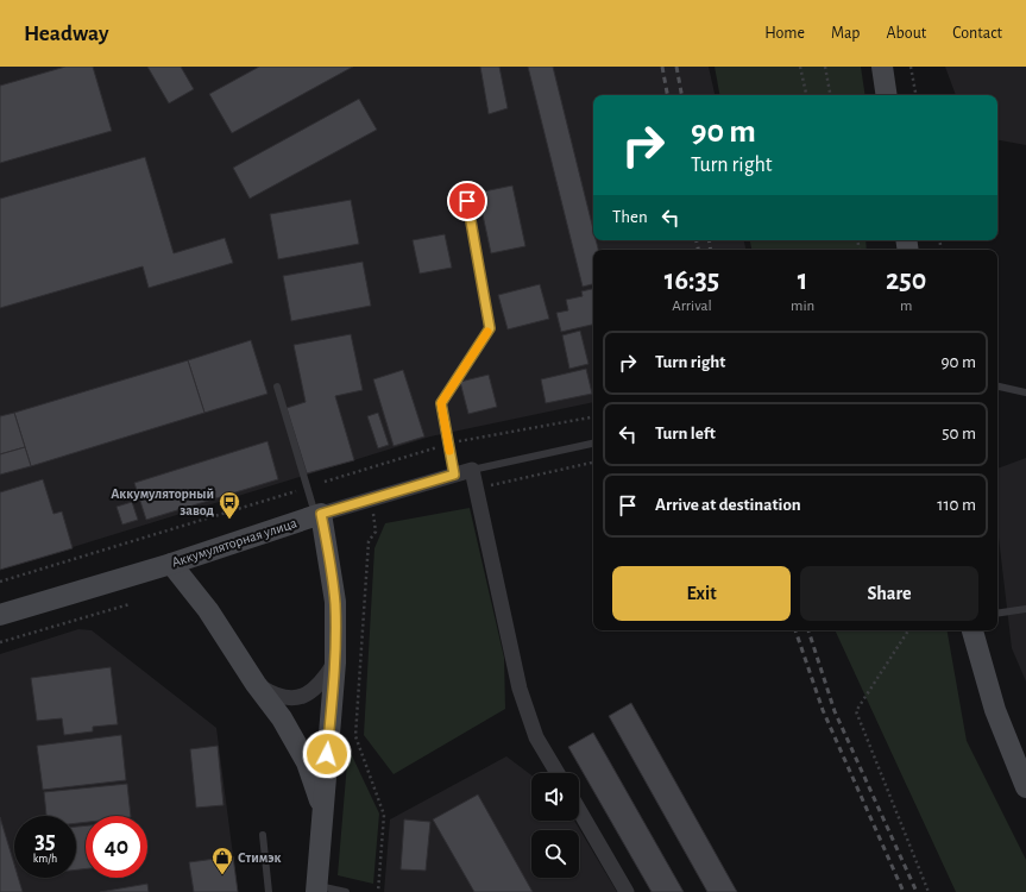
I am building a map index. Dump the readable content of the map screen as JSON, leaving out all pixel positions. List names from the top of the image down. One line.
{"streets":{"street":["Аккумуляторная улица"]},"places":{"bus stop":["Аккумуляторный завод"],"shop":["Стимэк"]},"page":{"header":"Headway","nav":["Home","Map","About","Contact"],"turn":["90 m","Turn right"],"then":"Then","eta":["16:35","Arrival","1","min","250","m"],"list":[{"name":"Turn right","value":"90 m"},{"name":"Turn left","value":"50 m"},{"name":"Arrive at destination","value":"110 m"}],"buttons":["Exit","Share"],"speed":"35 km/h","limit":"40"}}
